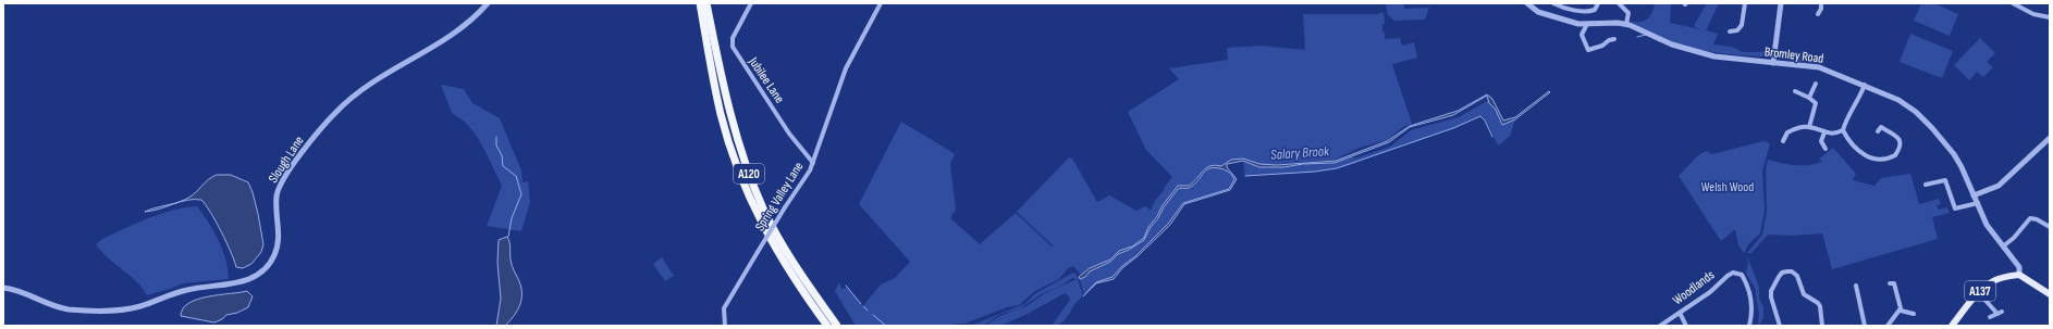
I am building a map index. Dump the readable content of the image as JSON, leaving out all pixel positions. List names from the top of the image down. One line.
{"streets":{"highway":["A120"],"main road":["A137"],"street":["Bromley Road","Jubilee Lane","Slough Lane","Spring Valley Lane","Woodlands"]},"crossings":[["Bromley Road","A137"],["Jubilee Lane","Spring Valley Lane"]],"water":["Salary Brook"],"parks":["Welsh Wood"]}
